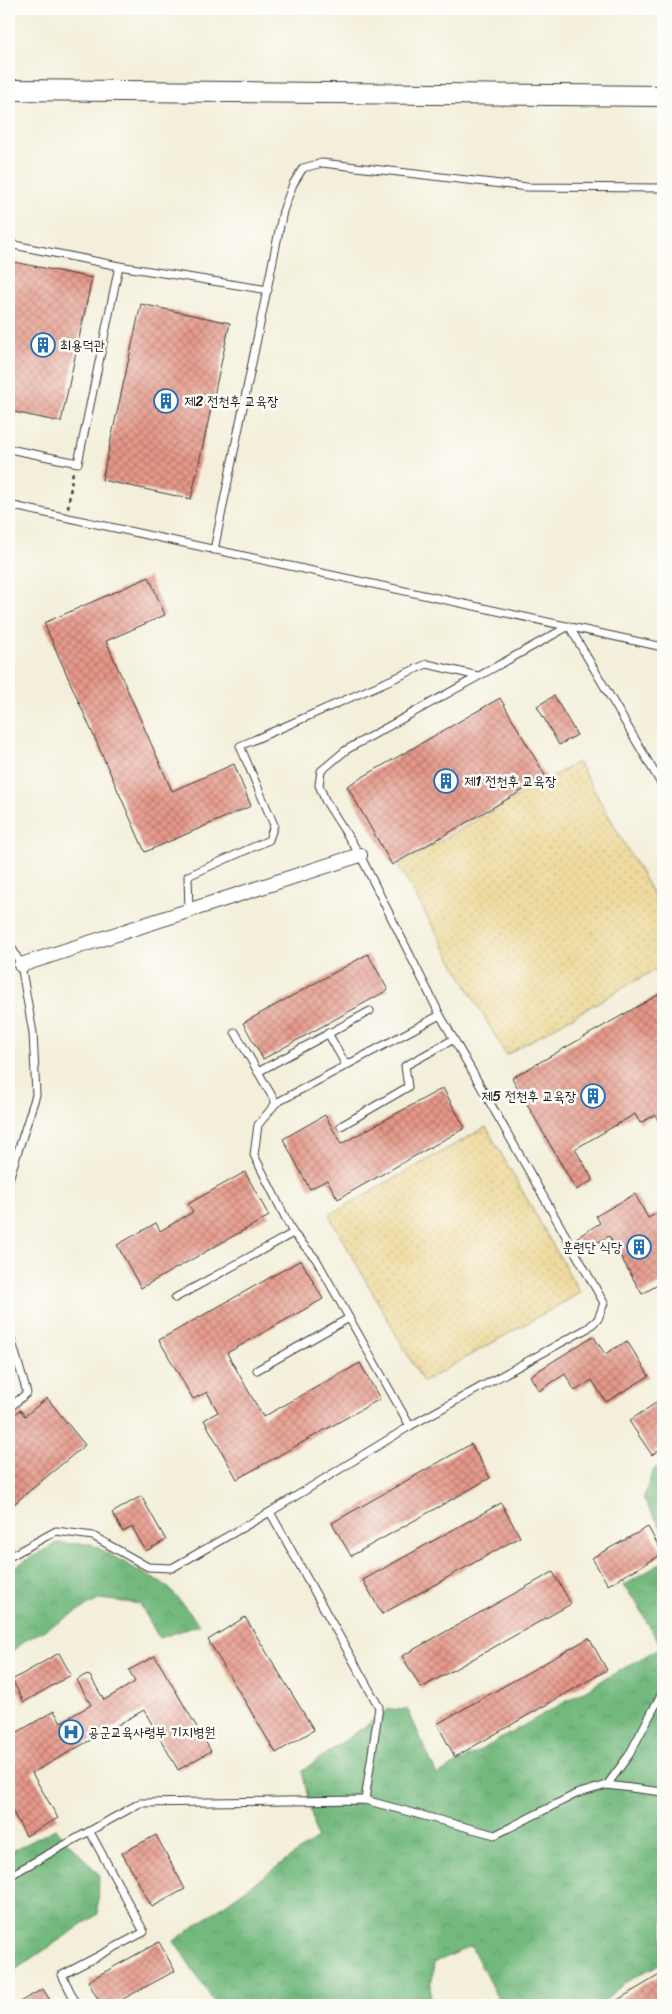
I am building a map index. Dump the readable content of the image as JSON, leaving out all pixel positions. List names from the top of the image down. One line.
{"places":{"building":["최용덕관","제2 전천후 교육장","제1 전천후 교육장","제5 전천후 교육장","훈련단 식당"],"hospital":["공군교육사령부 기지병원"]}}
